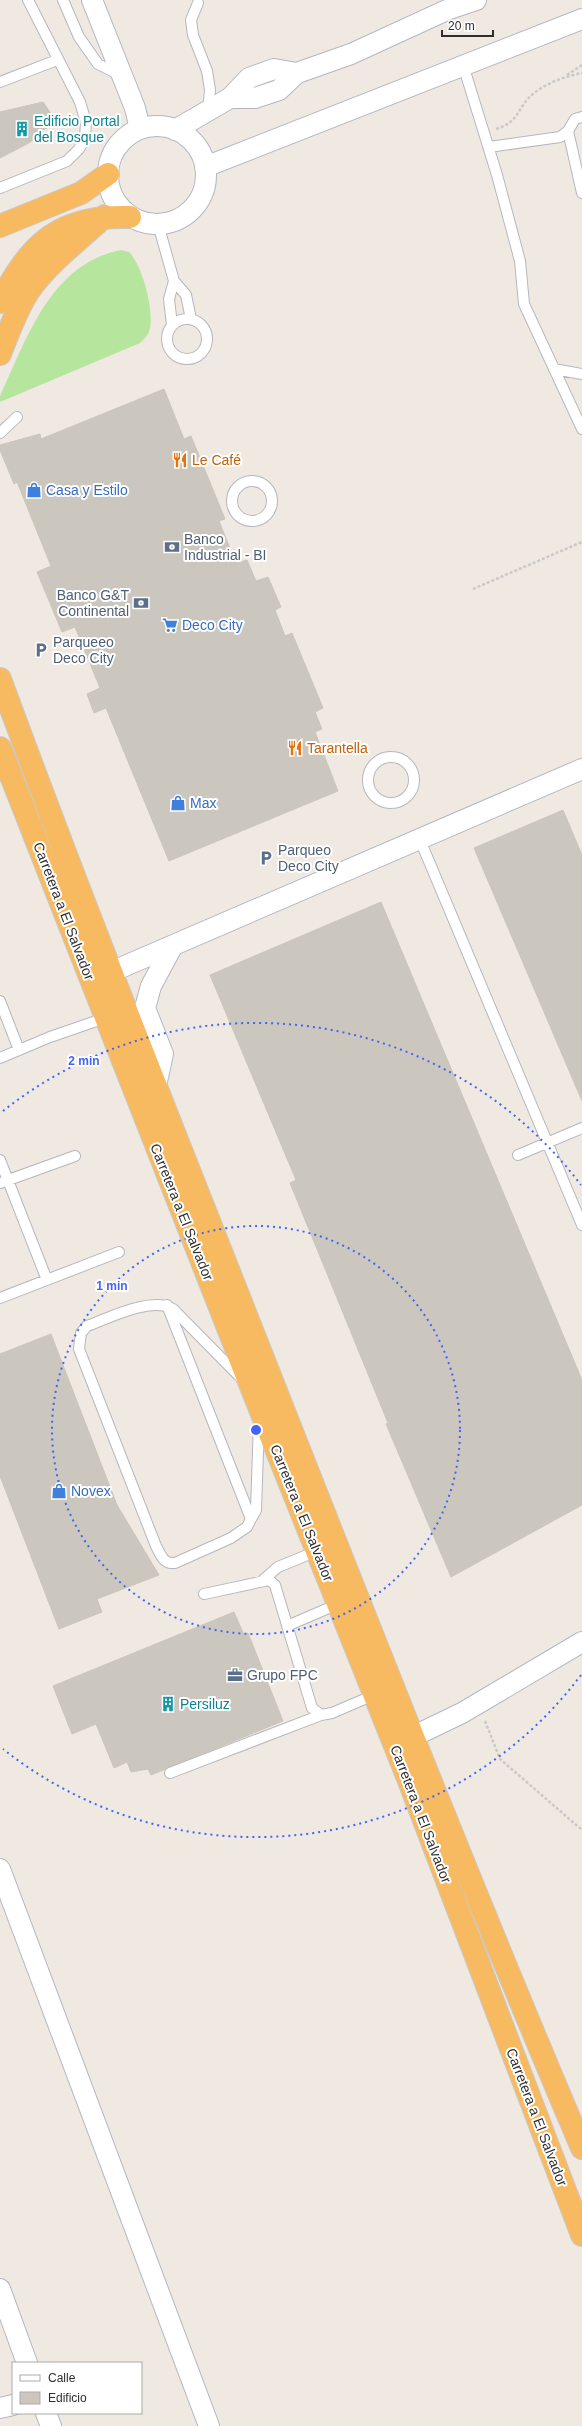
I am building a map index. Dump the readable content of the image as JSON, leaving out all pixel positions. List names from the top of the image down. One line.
{"streets":{"highway":["Carretera a El Salvador"]},"places":{"building":["Edificio Portal del Bosque","Persiluz"],"restaurant":["Le Café","Tarantella"],"shop":["Casa y Estilo","Max","Novex"],"bank":["Banco Industrial - BI","Banco G&T Continental"],"supermarket":["Deco City"],"parking":["Parqueeo Deco City","Parqueo Deco City"],"office":["Grupo FPC"]},"legend":["Calle","Edificio"],"scale_bar":"20 m","rings":["2 min","1 min"]}
